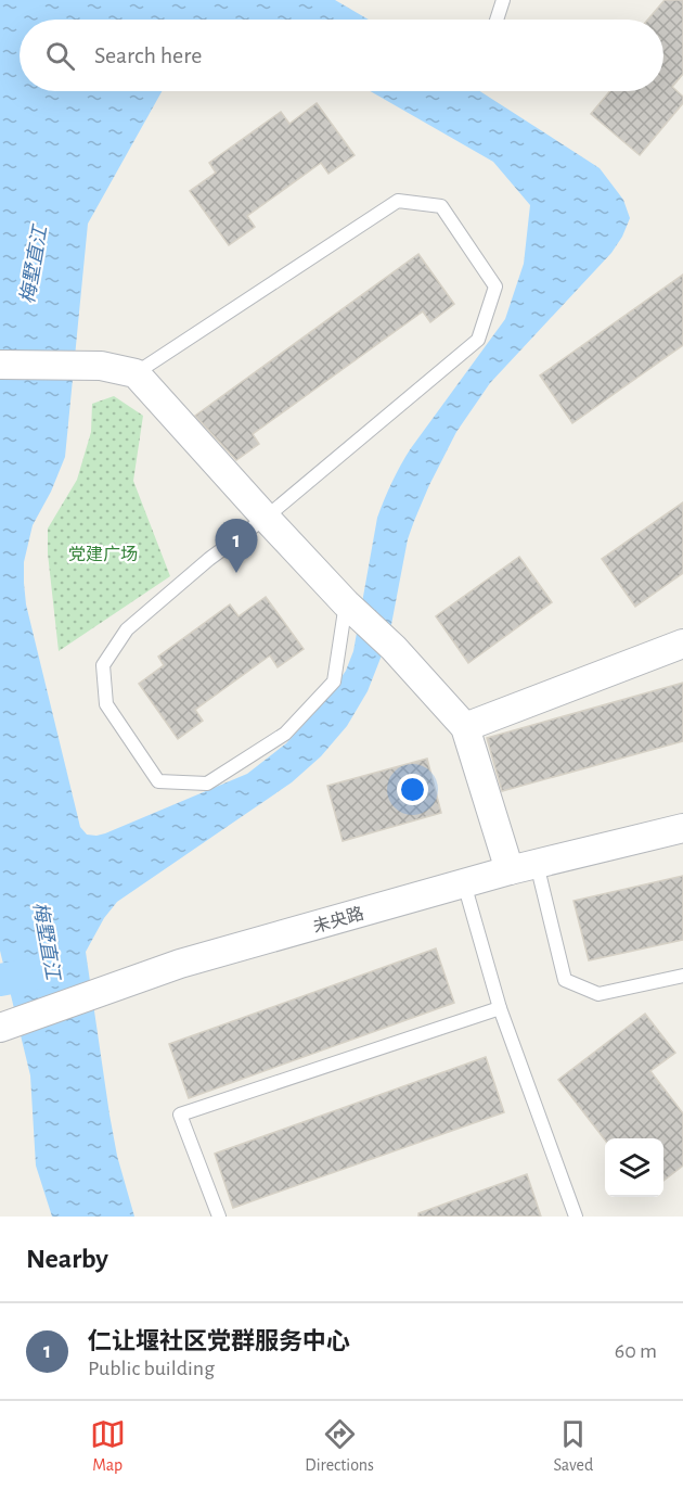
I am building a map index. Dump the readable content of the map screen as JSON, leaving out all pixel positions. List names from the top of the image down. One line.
{"streets":{"street":["未央路"]},"water":["梅墅直江"],"parks":["党建广场"],"page":{"search":"Search here","pins":"1","heading":"Nearby","list":[{"mark":"1","name":"仁让堰社区党群服务中心","note":"Public building","value":"60 m"}],"nav":["Map","Directions","Saved"]}}
